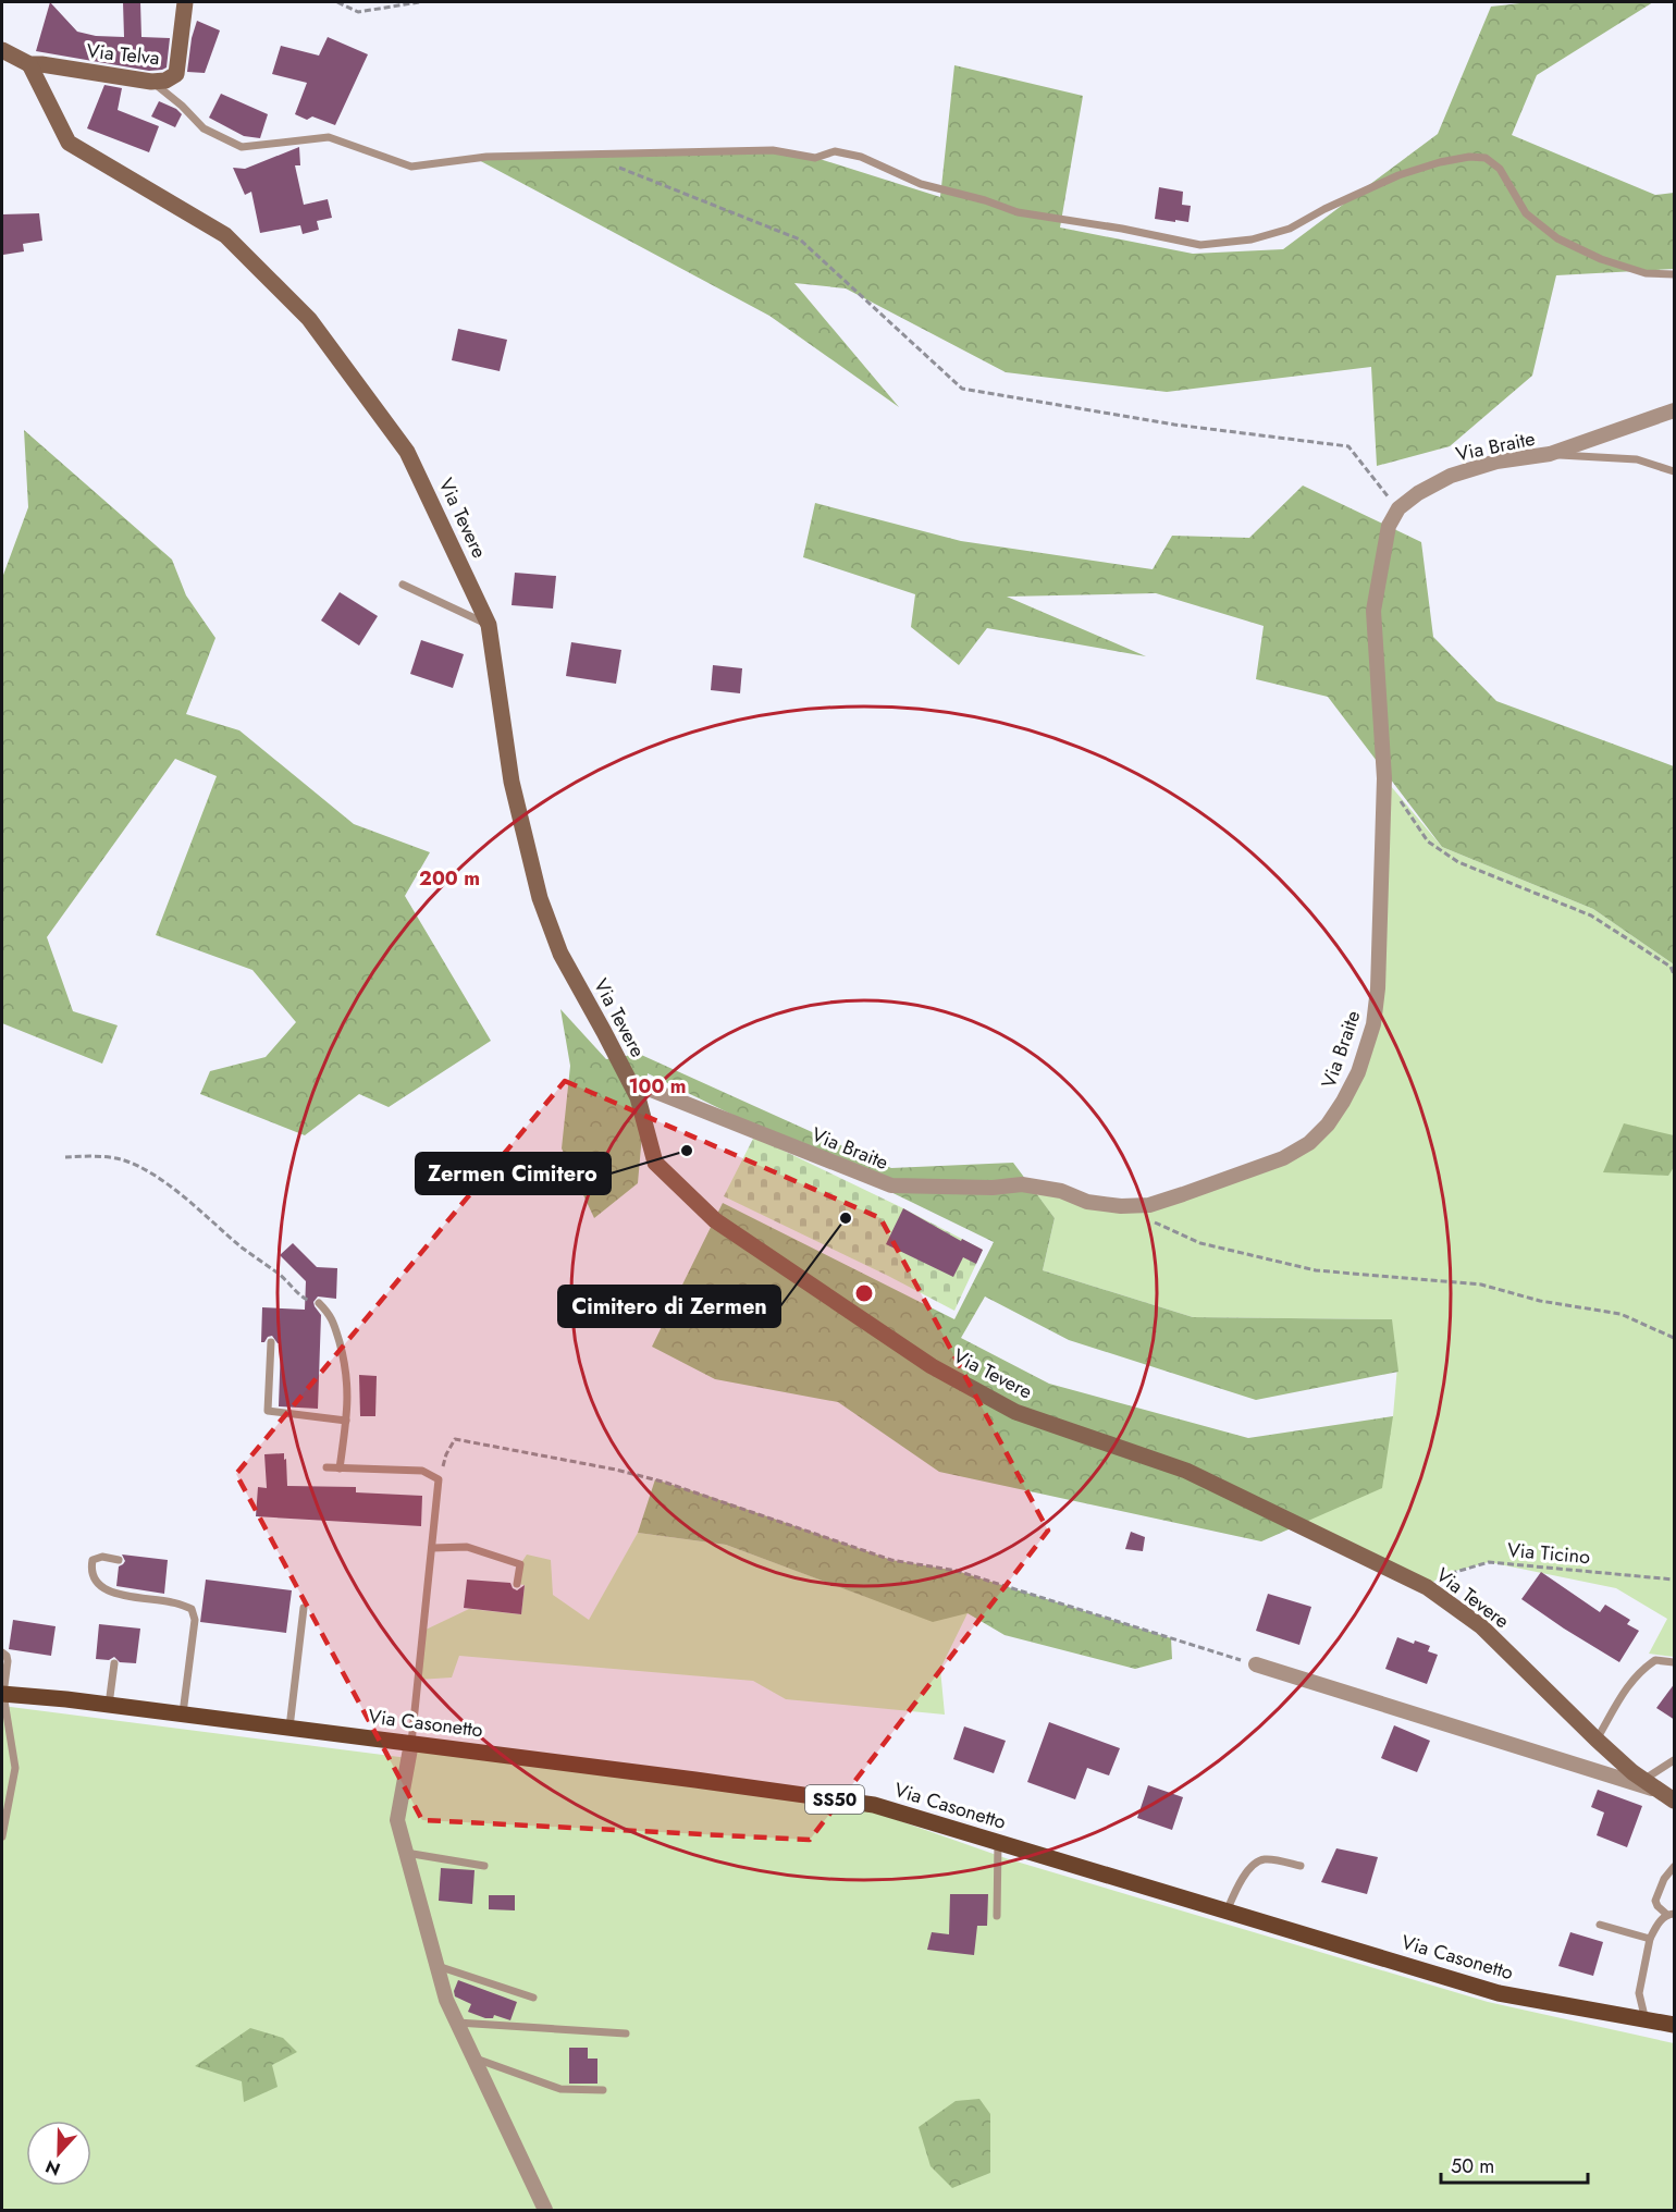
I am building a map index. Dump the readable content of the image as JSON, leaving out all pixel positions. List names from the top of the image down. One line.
{"streets":{"main road":["Via Telva","Via Tevere","Via Casonetto","SS50"],"street":["Via Braite"],"path":["Via Ticino"]},"crossings":[["Via Telva","Via Tevere"],["Via Braite","Via Tevere"],["Via Tevere","Via Ticino"]],"places":["Zermen Cimitero","Cimitero di Zermen"],"scale_bar":"50 m","north":"bottom","rings":["200 m","100 m"]}
